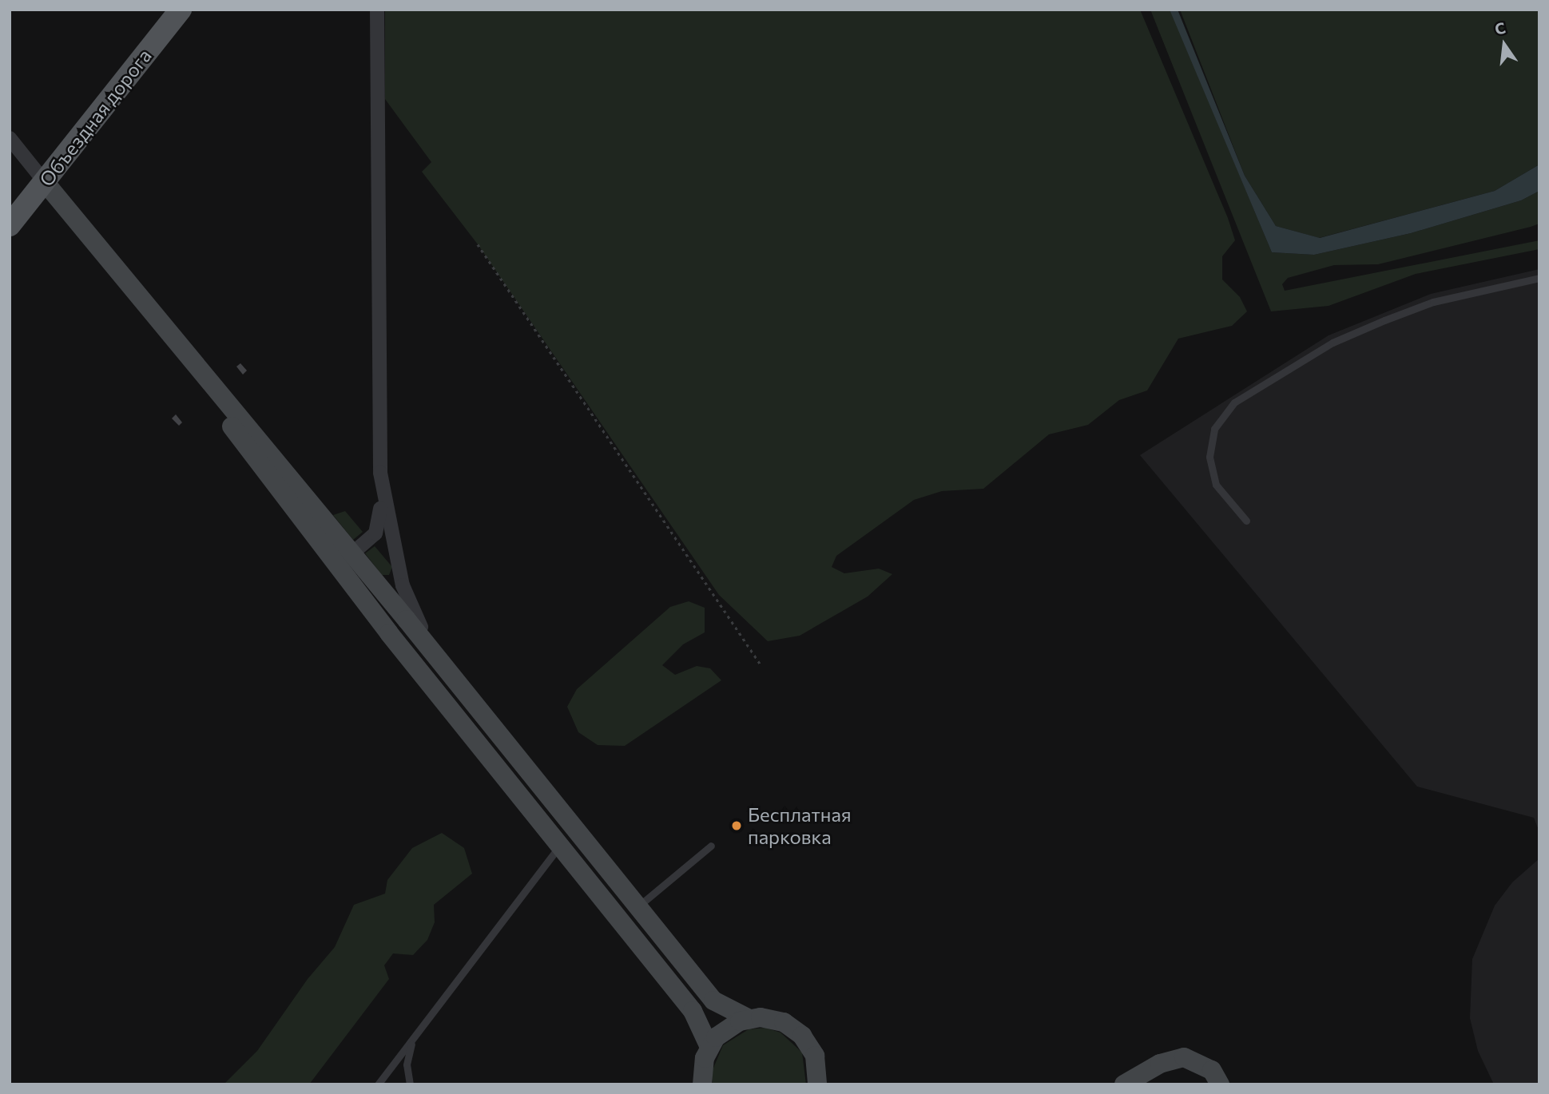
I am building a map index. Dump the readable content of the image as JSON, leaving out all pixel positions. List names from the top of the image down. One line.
{"streets":{"main road":["Объездная дорога"]},"places":["Бесплатная парковка"],"north":"top"}
